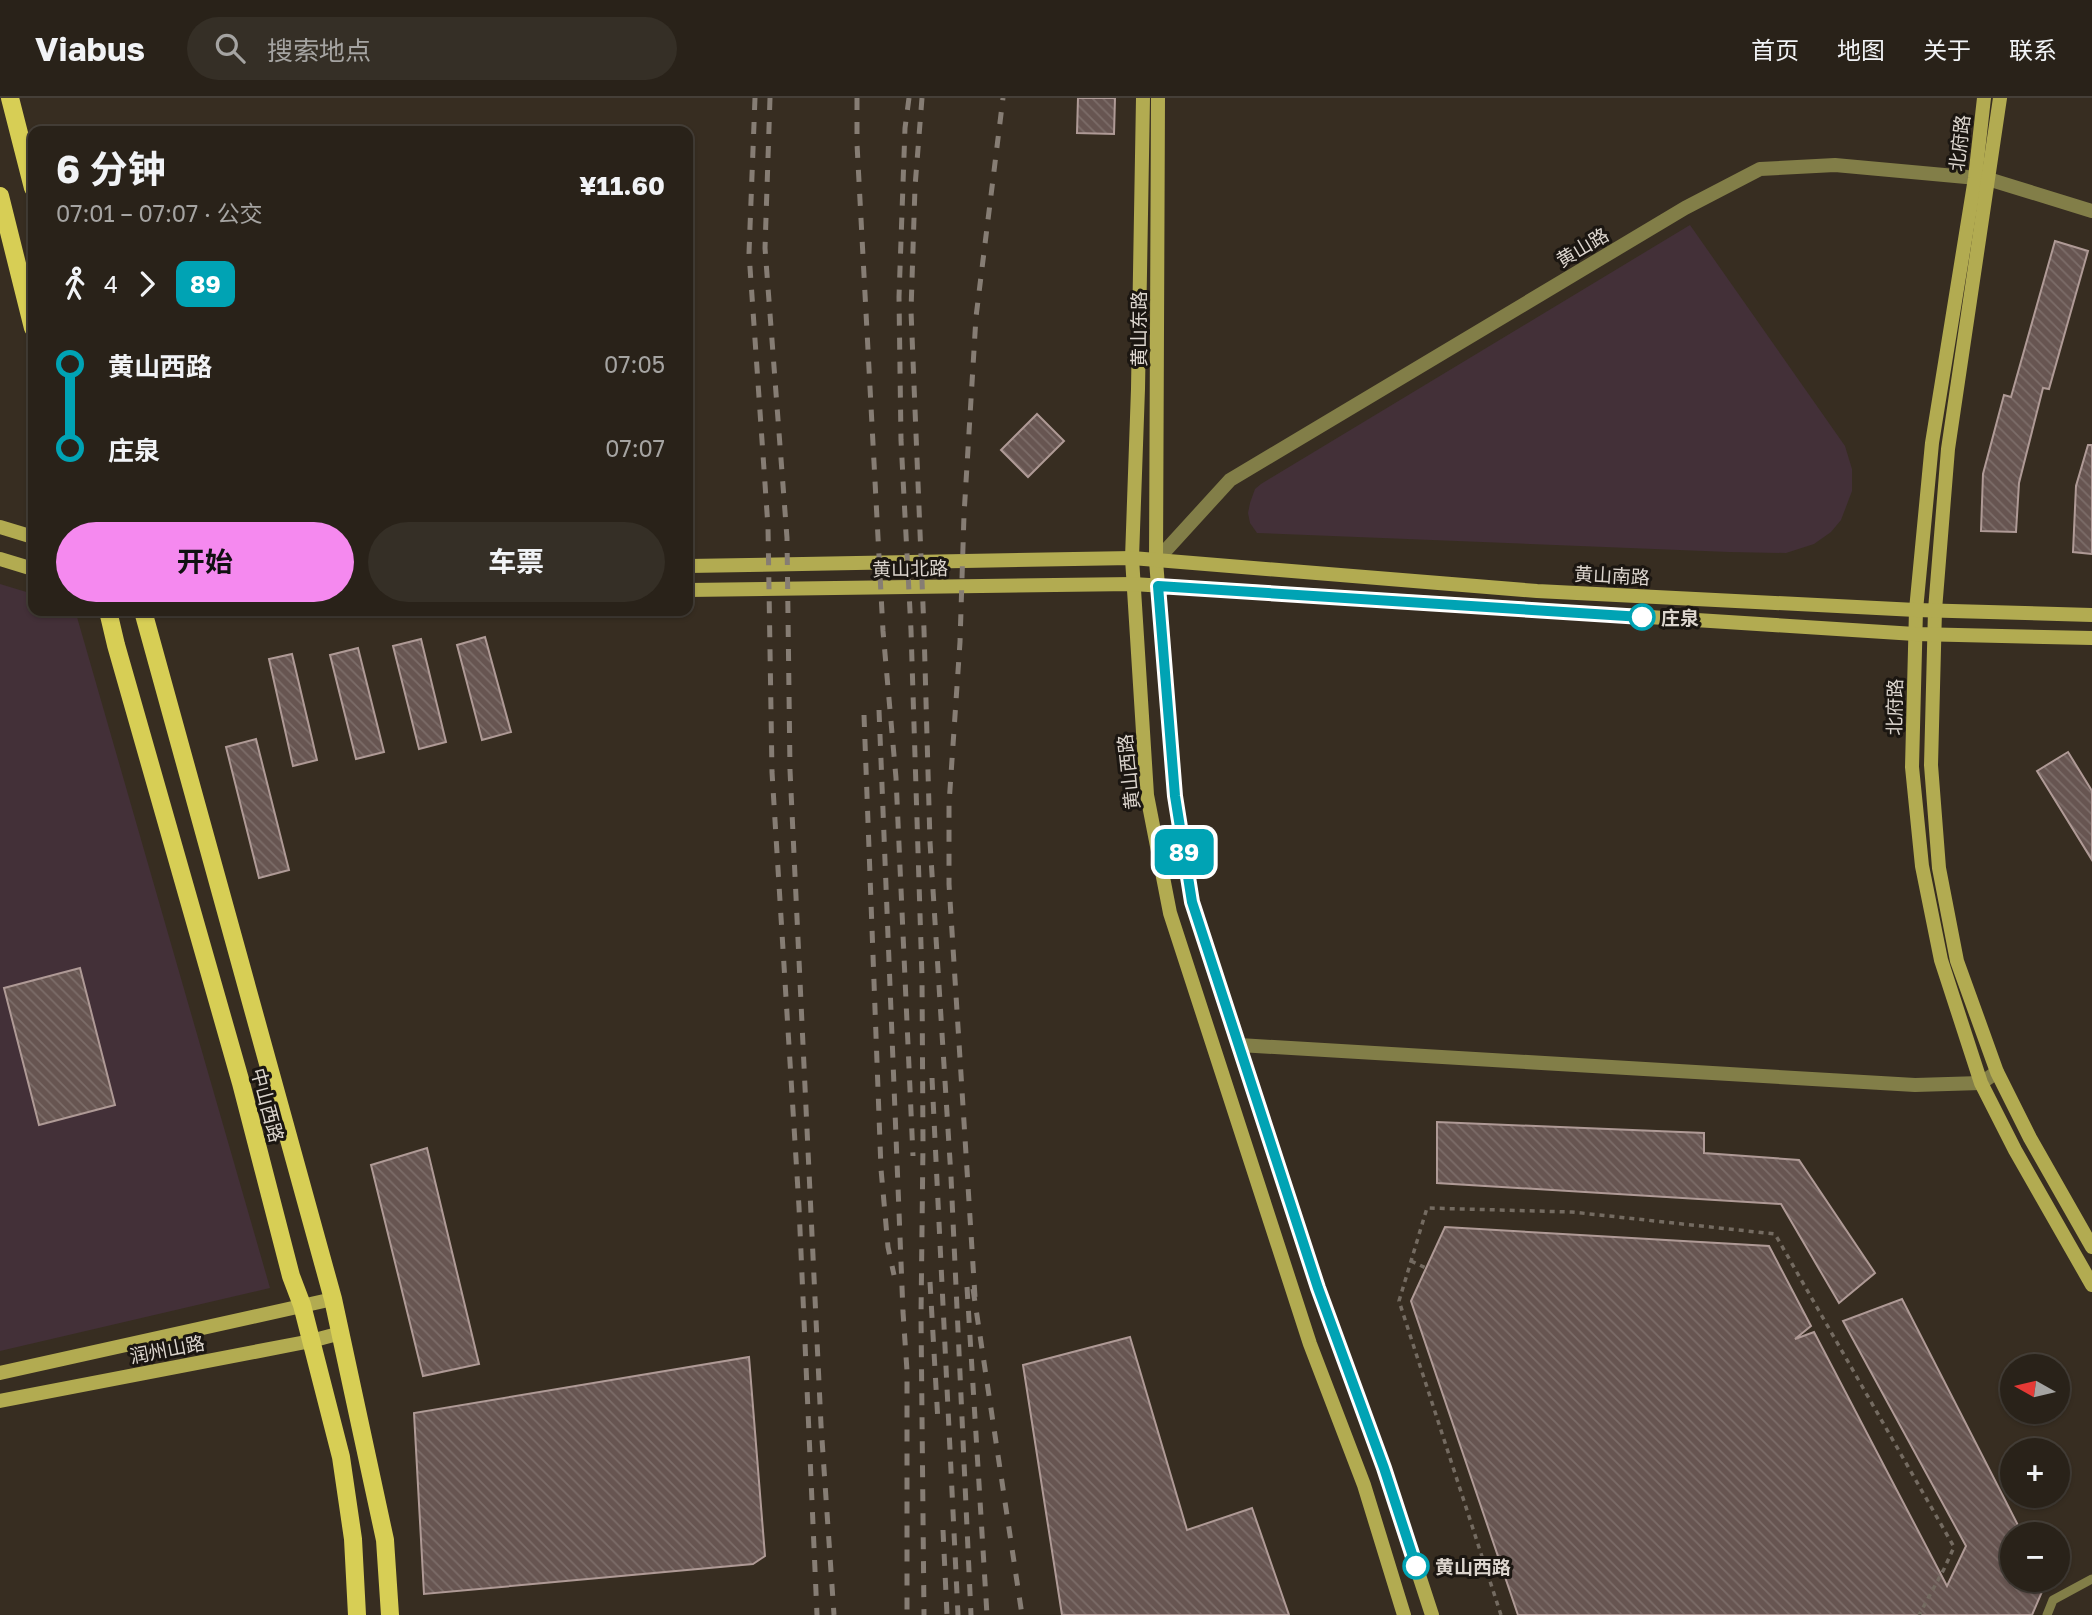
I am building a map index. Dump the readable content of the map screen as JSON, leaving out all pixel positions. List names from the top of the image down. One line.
{"streets":{"main road":["北府路","黄山东路","黄山北路","黄山南路","黄山西路","中山西路","润州山路"],"street":["黄山路"]},"crossings":[["北府路","黄山路"],["北府路","黄山南路"],["黄山路","黄山东路"],["黄山路","黄山南路"],["黄山东路","黄山北路"],["黄山东路","黄山南路"],["黄山东路","黄山西路"],["黄山北路","黄山南路"],["黄山北路","黄山西路"],["黄山南路","黄山西路"],["中山西路","润州山路"]],"places":["庄泉","黄山西路"],"lines":["bus line 89"],"north":"left","page":{"header":"Viabus","search":"搜索地点","nav":["首页","地图","关于","联系"],"on_map":"89","heading":["6 分钟","07:01 – 07:07 · 公交","¥11.60"],"legs":["4","89"],"list":[{"name":"黄山西路","value":"07:05"},{"name":"庄泉","value":"07:07"}],"buttons":["开始","车票"],"map_buttons":["+","−"]}}
